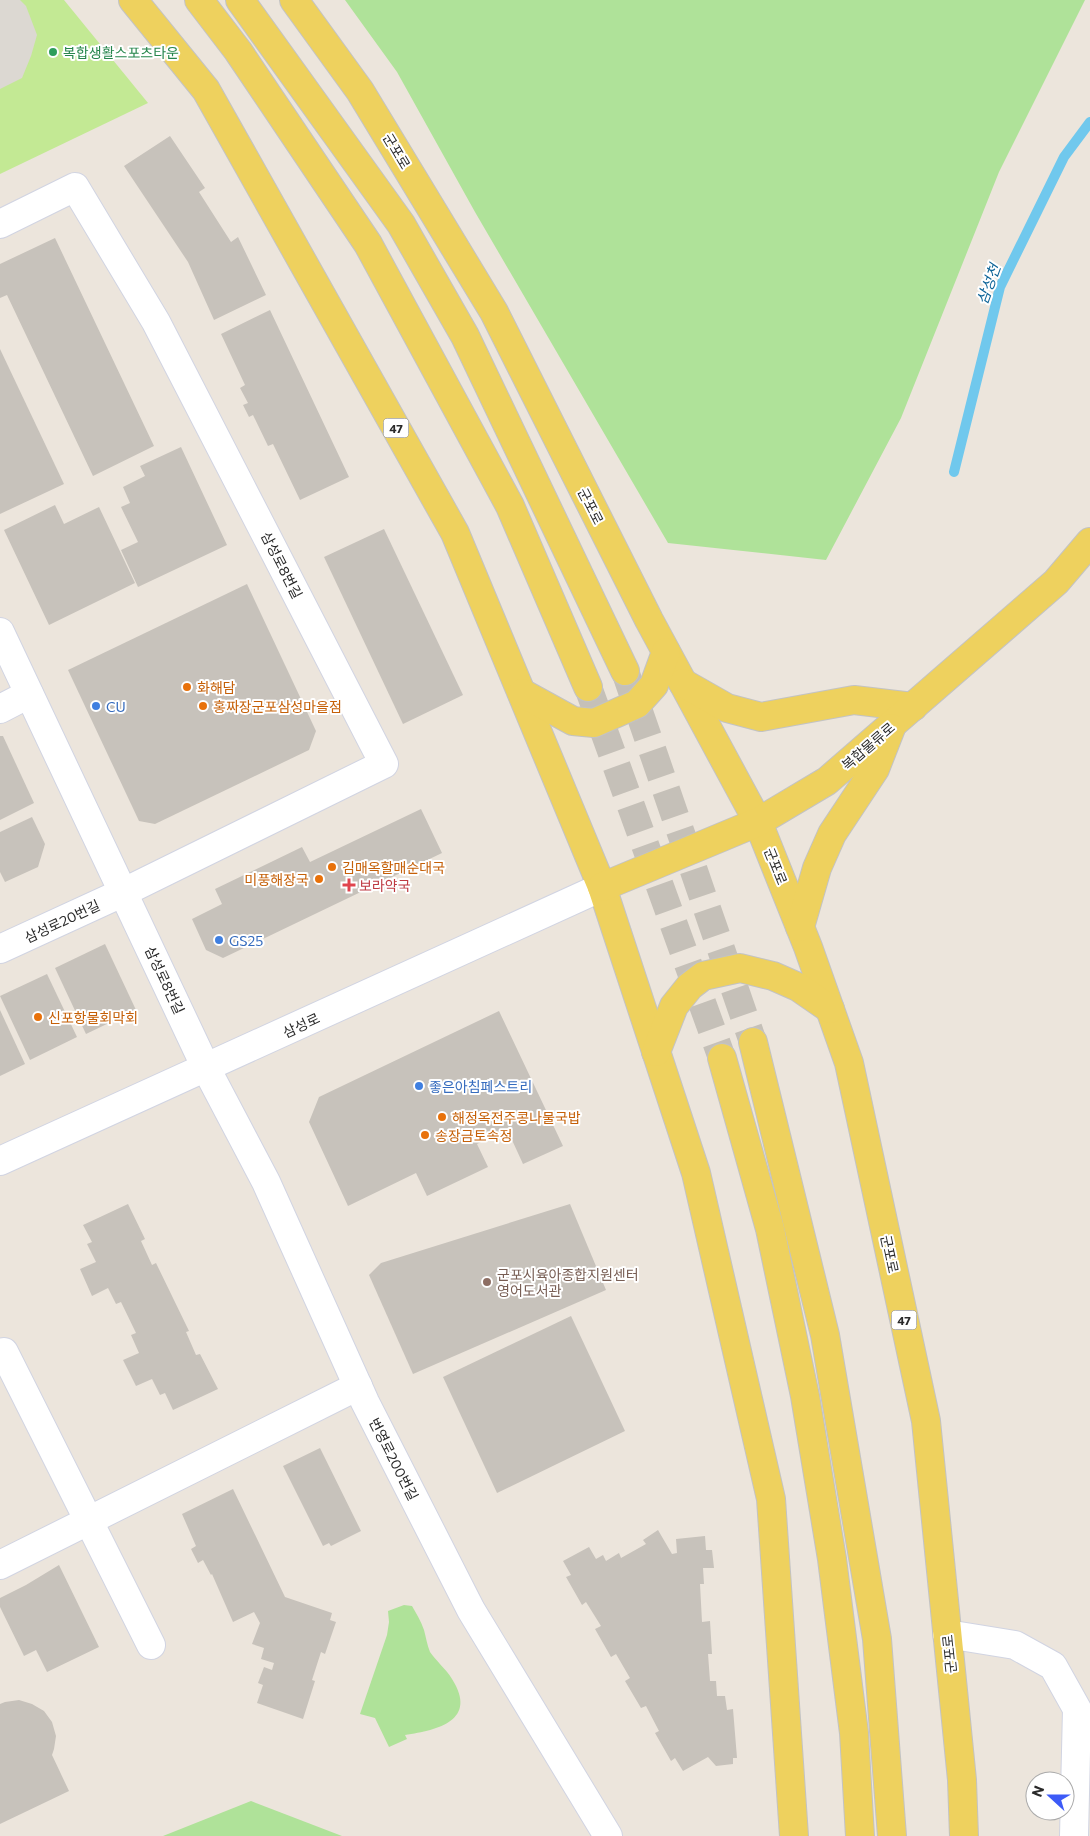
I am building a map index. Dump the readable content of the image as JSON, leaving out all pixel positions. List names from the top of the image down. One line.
{"streets":{"main road":["군포로","47","복합물류로"],"street":["삼성로8번길","삼성로20번길","삼성로","번영로200번길"]},"crossings":[["군포로","복합물류로"],["47","복합물류로"],["47","삼성로"],["삼성로8번길","삼성로20번길"],["삼성로8번길","삼성로"],["삼성로8번길","번영로200번길"],["복합물류로","삼성로"],["삼성로","번영로200번길"]],"water":["삼성천"],"places":{"other":["복합생활스포츠타운","화해담","CU","홍짜장군포삼성마을점","김매옥할매순대국","미풍해장국","GS25","신포항물회막회","좋은아침페스트리","해정옥전주콩나물국밥","송장금토속정","군포시육아종합지원센터 영어도서관"],"health":["보라약국"]},"north":"left"}
